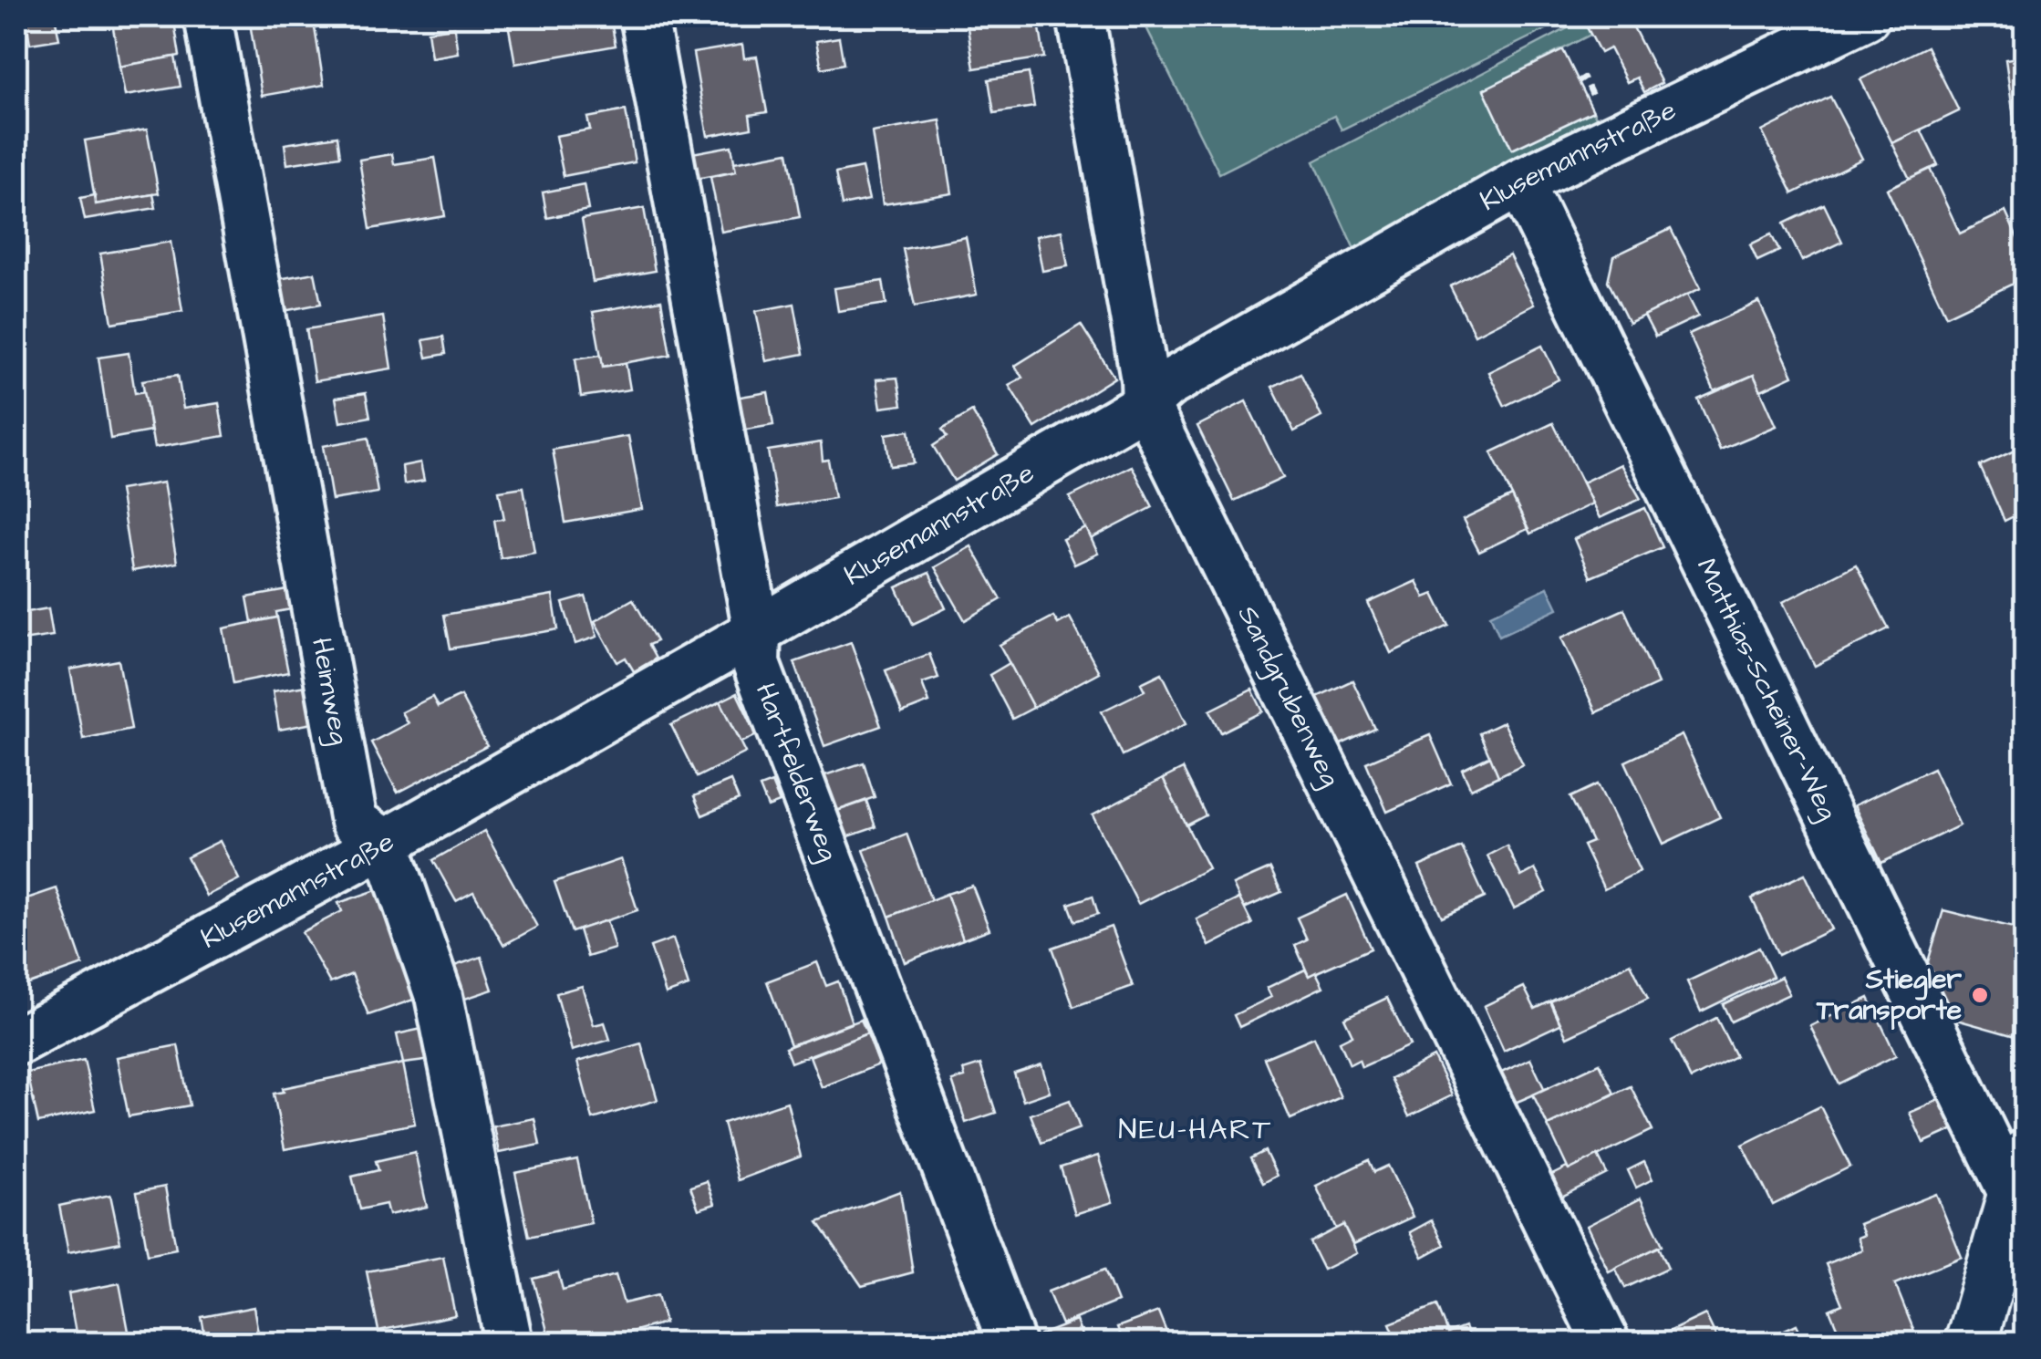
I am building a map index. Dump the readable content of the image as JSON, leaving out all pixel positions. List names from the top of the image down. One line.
{"streets":{"street":["Klusemannstraße","Matthias-Scheiner-Weg","Heimweg","Sandgrubenweg","Hartfelderweg"]},"crossings":[["Klusemannstraße","Matthias-Scheiner-Weg"],["Klusemannstraße","Heimweg"],["Klusemannstraße","Sandgrubenweg"],["Klusemannstraße","Hartfelderweg"]],"districts":["NEU-HART"],"places":["Stiegler Transporte"]}
